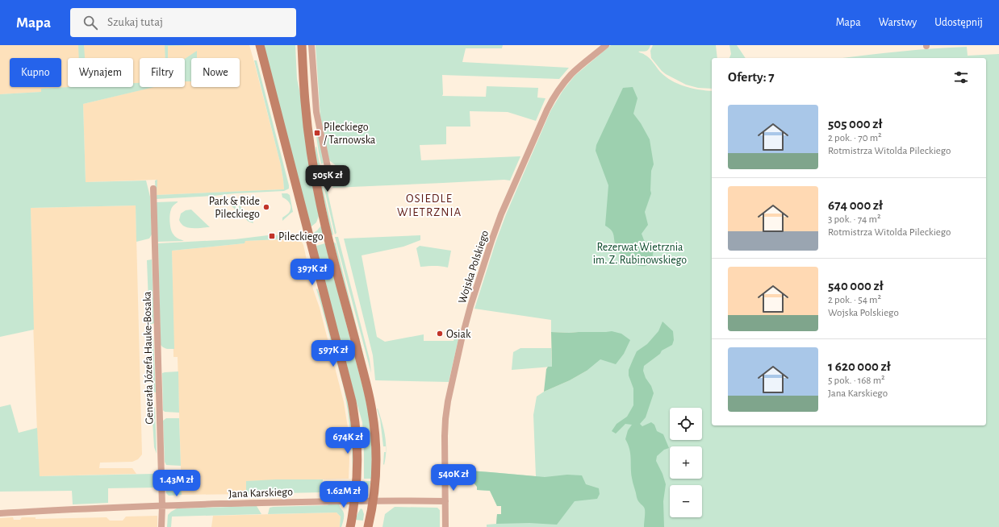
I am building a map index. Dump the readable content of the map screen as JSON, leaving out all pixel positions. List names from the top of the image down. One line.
{"streets":{"street":["Wojska Polskiego","Generała Józefa Hauke-Bosaka","Jana Karskiego"]},"crossings":[["Wojska Polskiego","Jana Karskiego"],["Generała Józefa Hauke-Bosaka","Jana Karskiego"]],"districts":["OSIEDLE WIETRZNIA"],"parks":["Rezerwat Wietrznia im. Z. Rubinowskiego"],"places":{"transit":["Pileckiego / Tarnowska","Pileckiego"],"other":["Park & Ride Pileckiego","Osiak"]},"page":{"header":"Mapa","search":"Szukaj tutaj","nav":["Mapa","Warstwy","Udostępnij"],"chip":["Kupno","Wynajem","Filtry","Nowe"],"heading":"Oferty: 7","list":[{"name":"505 000 zł","note":"2 pok. · 70 m² · Rotmistrza Witolda Pileckiego"},{"name":"674 000 zł","note":"3 pok. · 74 m² · Rotmistrza Witolda Pileckiego"},{"name":"540 000 zł","note":"2 pok. · 54 m² · Wojska Polskiego"},{"name":"1 620 000 zł","note":"5 pok. · 168 m² · Jana Karskiego"}],"price":["505K zł","397K zł","597K zł","674K zł","540K zł","1.43M zł","1.62M zł"],"map_buttons":["+","−"]}}
